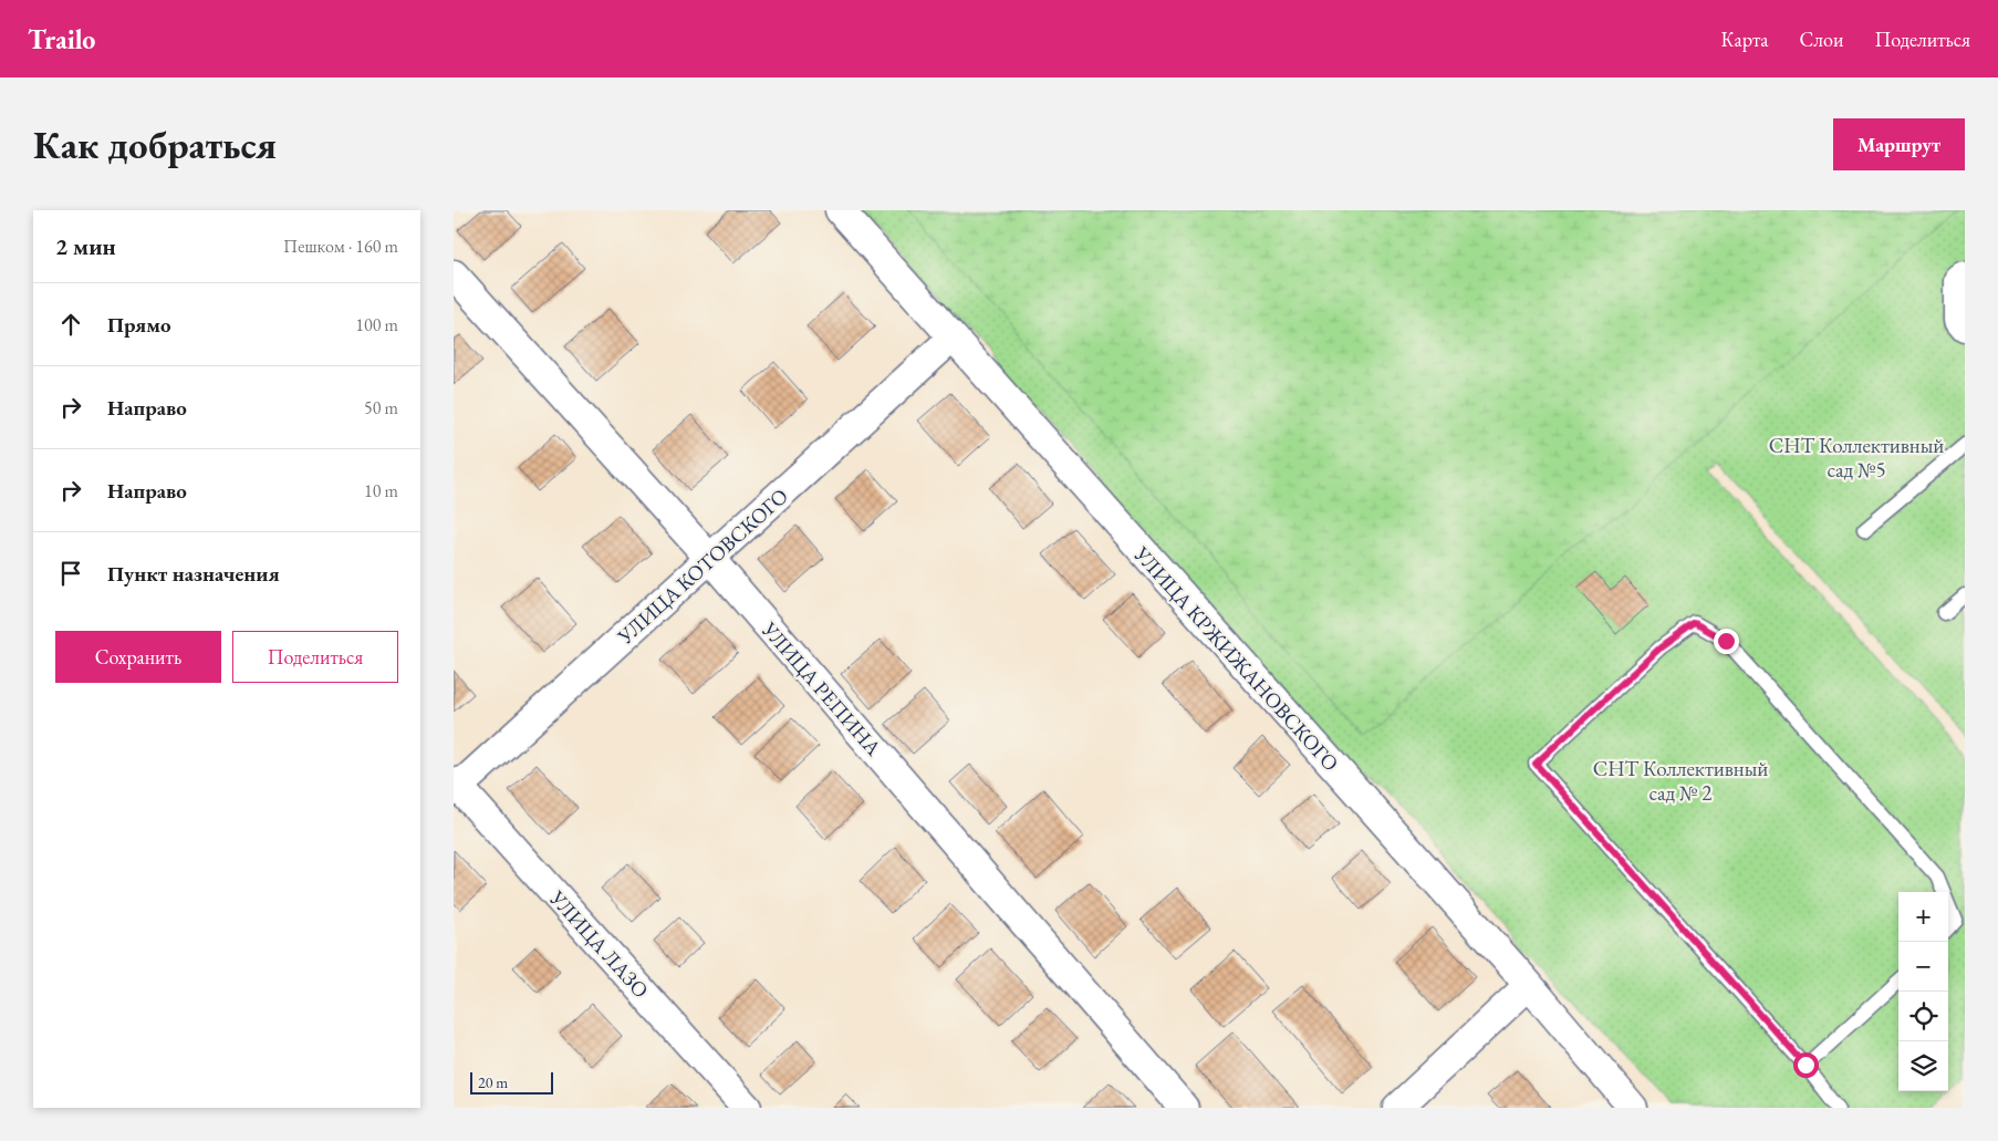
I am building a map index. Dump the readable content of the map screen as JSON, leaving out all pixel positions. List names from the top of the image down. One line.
{"streets":{"street":["УЛИЦА КОТОВСКОГО","УЛИЦА КРЖИЖАНОВСКОГО","УЛИЦА РЕПИНА","УЛИЦА ЛАЗО"]},"crossings":[["УЛИЦА КОТОВСКОГО","УЛИЦА КРЖИЖАНОВСКОГО"],["УЛИЦА КОТОВСКОГО","УЛИЦА РЕПИНА"],["УЛИЦА КОТОВСКОГО","УЛИЦА ЛАЗО"]],"parks":["СНТ Коллективный сад №5","СНТ Коллективный сад № 2"],"scale_bar":"20 m","page":{"header":"Trailo","nav":["Карта","Слои","Поделиться"],"buttons":["Маршрут",["Сохранить","Поделиться"]],"title":"Как добраться","heading":["2 мин","Пешком · 160 m"],"list":[["Прямо","100 m"],["Направо","50 m"],["Направо","10 m"],"Пункт назначения"],"map_buttons":["+","−"],"scale":"20 m"}}
